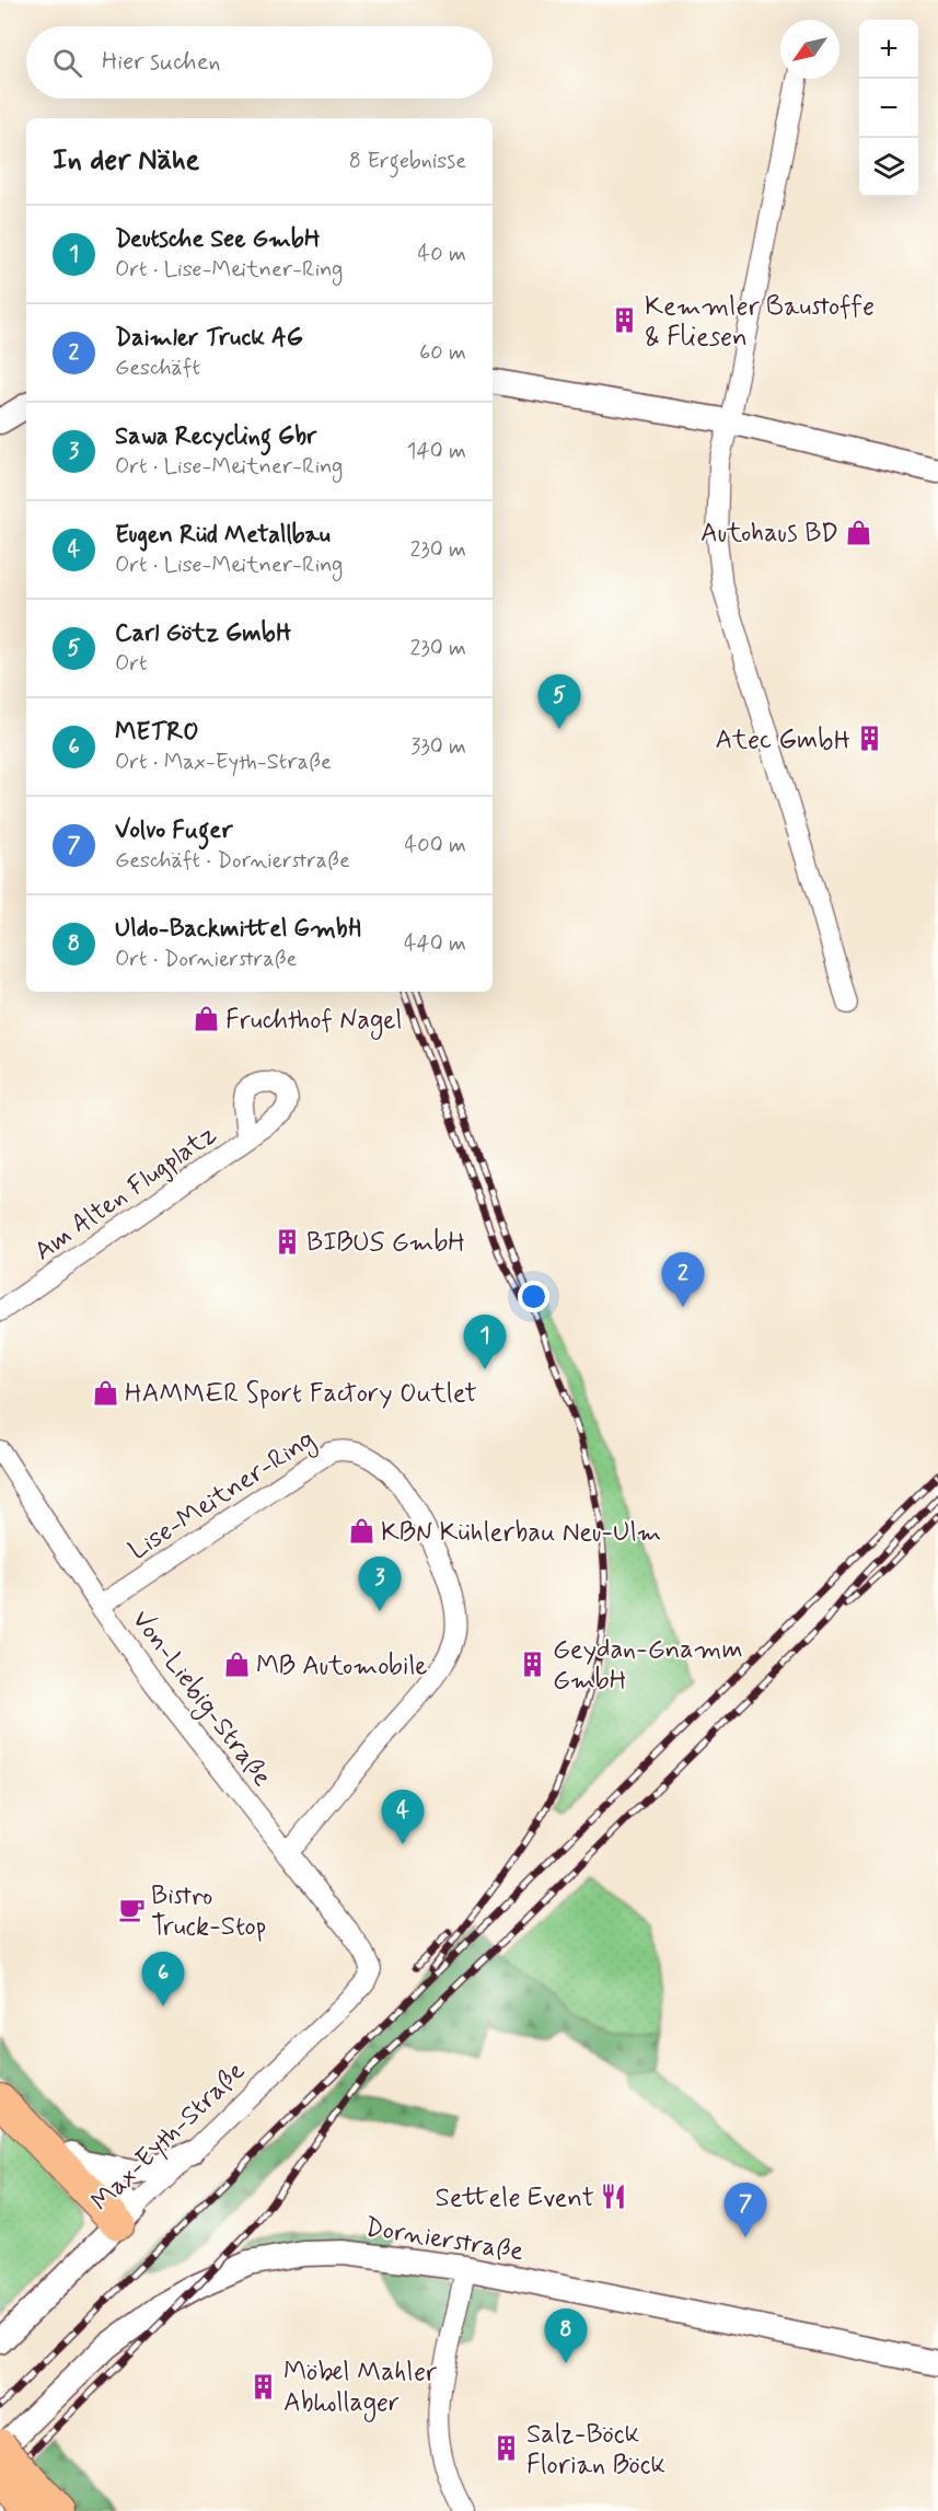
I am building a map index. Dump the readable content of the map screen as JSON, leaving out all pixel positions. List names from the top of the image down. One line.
{"streets":{"street":["Am Alten Flugplatz","Lise-Meitner-Ring","Von-Liebig-Straße","Max-Eyth-Straße","Dornierstraße"]},"crossings":[["Lise-Meitner-Ring","Von-Liebig-Straße"],["Von-Liebig-Straße","Max-Eyth-Straße"]],"places":{"building":["Kemmler Baustoffe & Fliesen","Atec GmbH","BIBUS GmbH","Geydan-Gnamm GmbH","Möbel Mahler Abhollager","Salz-Böck Florian Böck"],"shop":["Autohaus BD","Fruchthof Nagel","HAMMER Sport Factory Outlet","KBN Kühlerbau Neu-Ulm","MB Automobile"],"cafe":["Bistro Truck-Stop"],"restaurant":["Settele Event"]},"north":"bottom left","page":{"map_buttons":["+","−"],"search":"Hier suchen","heading":["In der Nähe","8 Ergebnisse"],"list":[{"mark":"1","name":"Deutsche See GmbH","note":"Ort · Lise-Meitner-Ring","value":"40 m"},{"mark":"2","name":"Daimler Truck AG","note":"Geschäft","value":"60 m"},{"mark":"3","name":"Sawa Recycling Gbr","note":"Ort · Lise-Meitner-Ring","value":"140 m"},{"mark":"4","name":"Eugen Rüd Metallbau","note":"Ort · Lise-Meitner-Ring","value":"230 m"},{"mark":"5","name":"Carl Götz GmbH","note":"Ort","value":"230 m"},{"mark":"6","name":"METRO","note":"Ort · Max-Eyth-Straße","value":"330 m"},{"mark":"7","name":"Volvo Fuger","note":"Geschäft · Dornierstraße","value":"400 m"},{"mark":"8","name":"Uldo-Backmittel GmbH","note":"Ort · Dornierstraße","value":"440 m"}],"pins":["5","2","1","3","4","6","7","8"]}}
